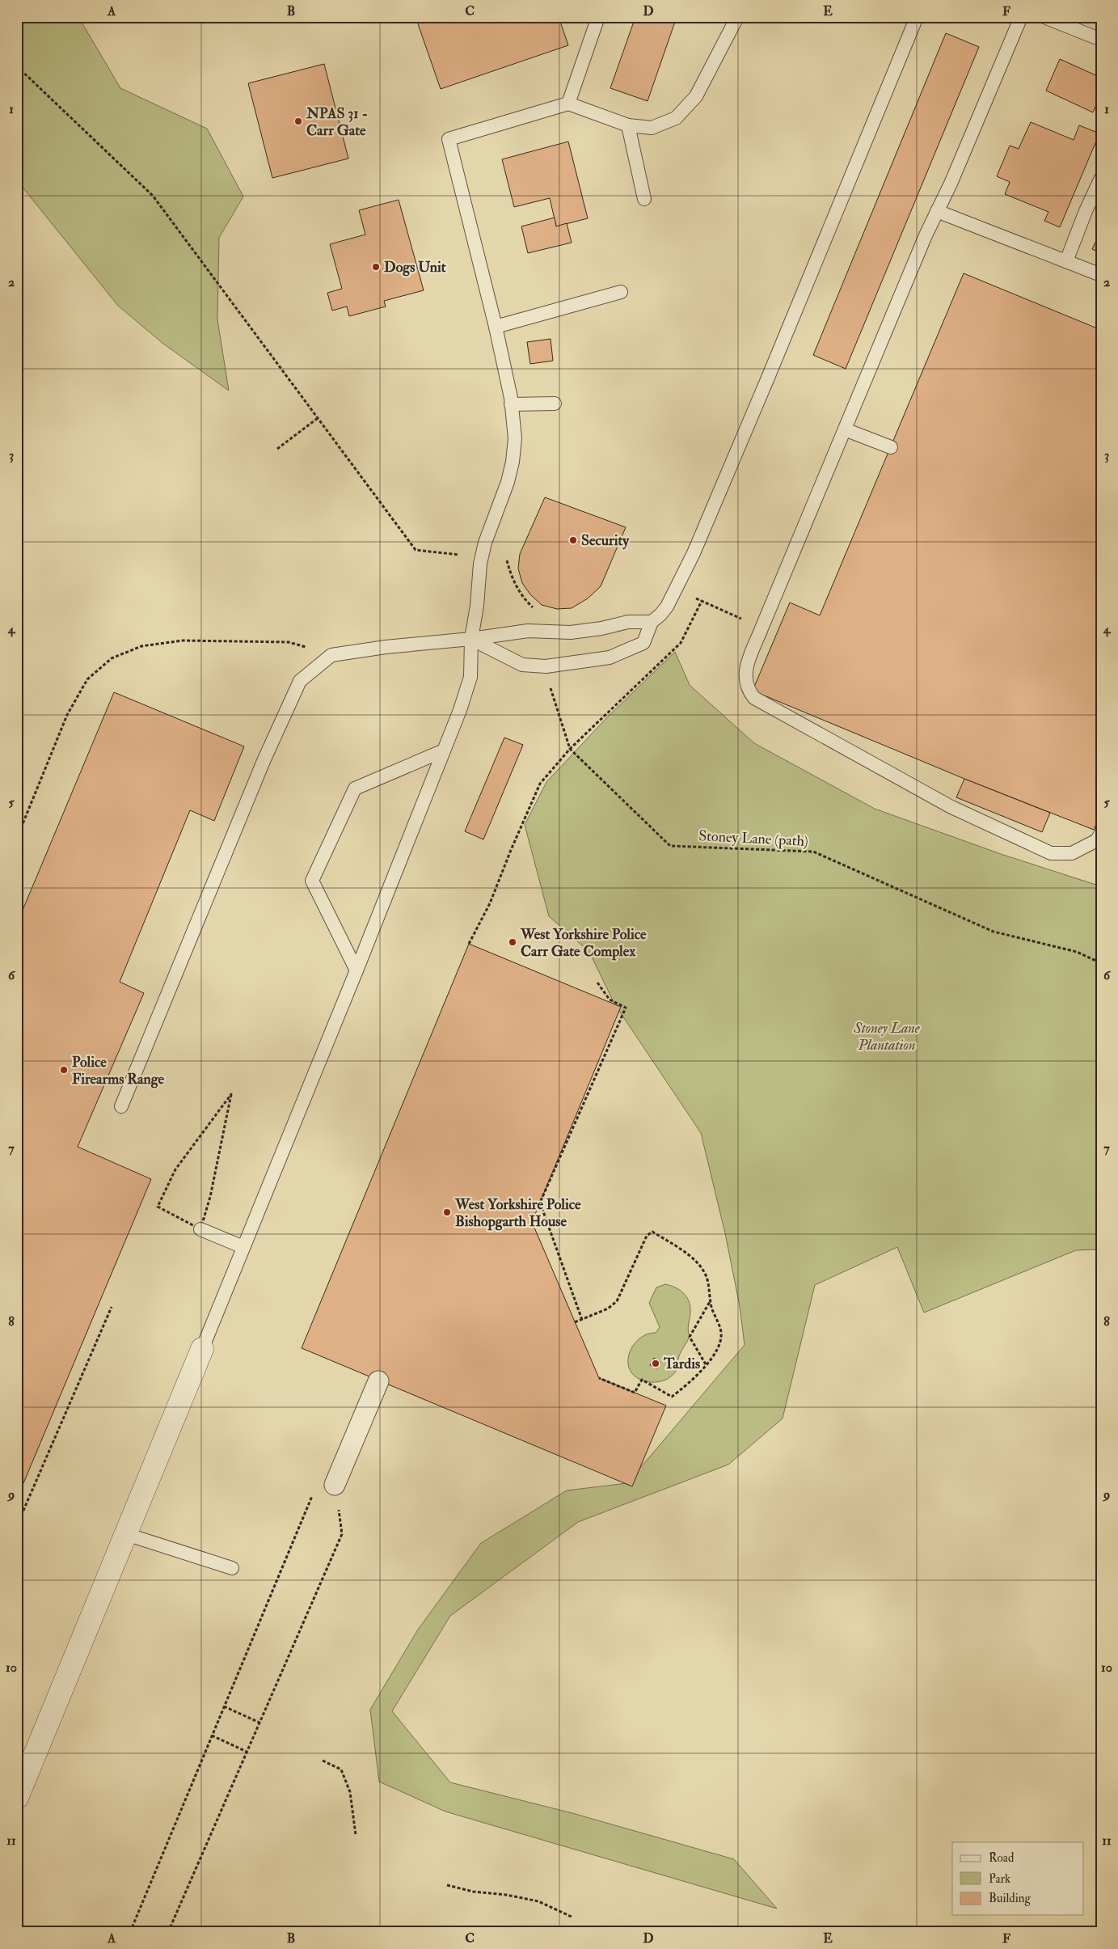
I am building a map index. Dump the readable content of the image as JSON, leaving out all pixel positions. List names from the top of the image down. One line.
{"streets":{"path":["Stoney Lane (path)"]},"parks":["Stoney Lane Plantation"],"places":["NPAS 31 - Carr Gate","Dogs Unit","Security","West Yorkshire Police Carr Gate Complex","Police Firearms Range","West Yorkshire Police Bishopgarth House","Tardis"],"legend":["Road","Park","Building"],"grid":{"columns":["A","B","C","D","E","F"],"rows":["1","2","3","4","5","6","7","8","9","10","11"]}}
